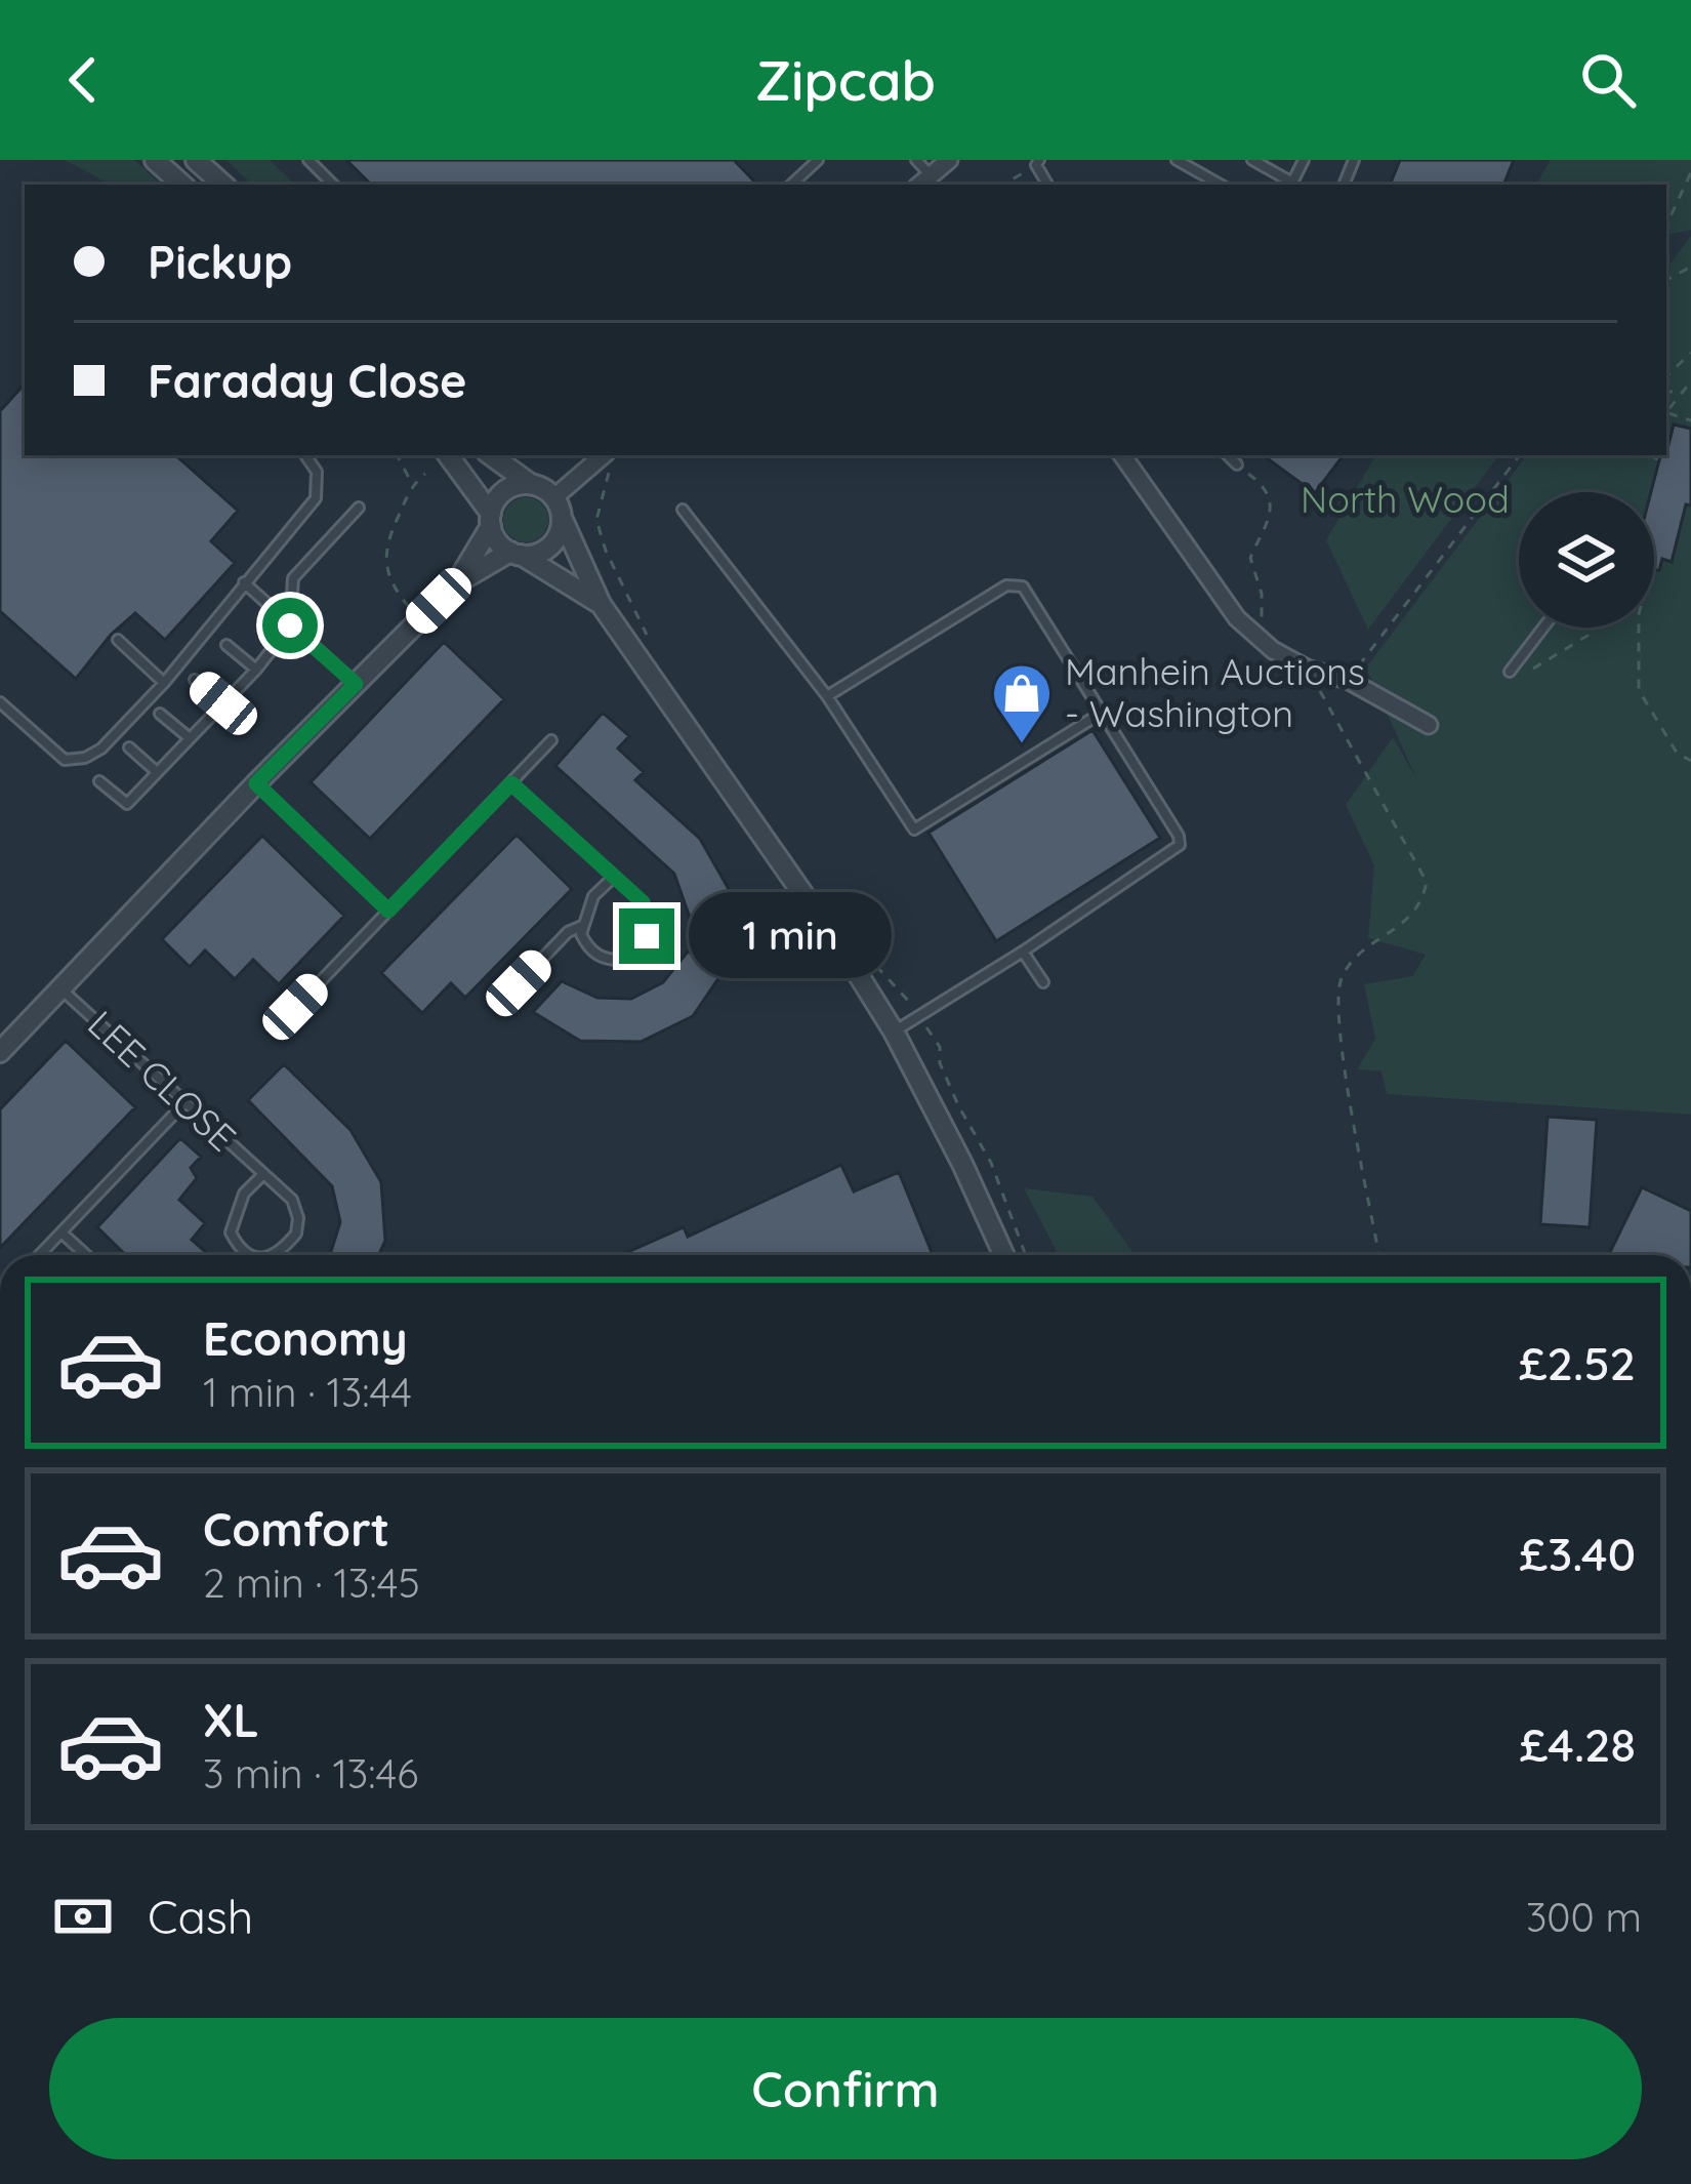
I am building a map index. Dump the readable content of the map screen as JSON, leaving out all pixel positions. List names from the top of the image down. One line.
{"streets":{"lane":["LEE CLOSE"]},"parks":["North Wood"],"places":{"shop":["Manhein Auctions - Washington"]},"page":{"header":"Zipcab","banner":["Pickup","Faraday Close"],"bubble":"1 min","list":[{"name":"Economy","note":"1 min · 13:44","value":"£2.52"},{"name":"Comfort","note":"2 min · 13:45","value":"£3.40"},{"name":"XL","note":"3 min · 13:46","value":"£4.28"}],"pay":["Cash","300 m"],"buttons":"Confirm"}}
